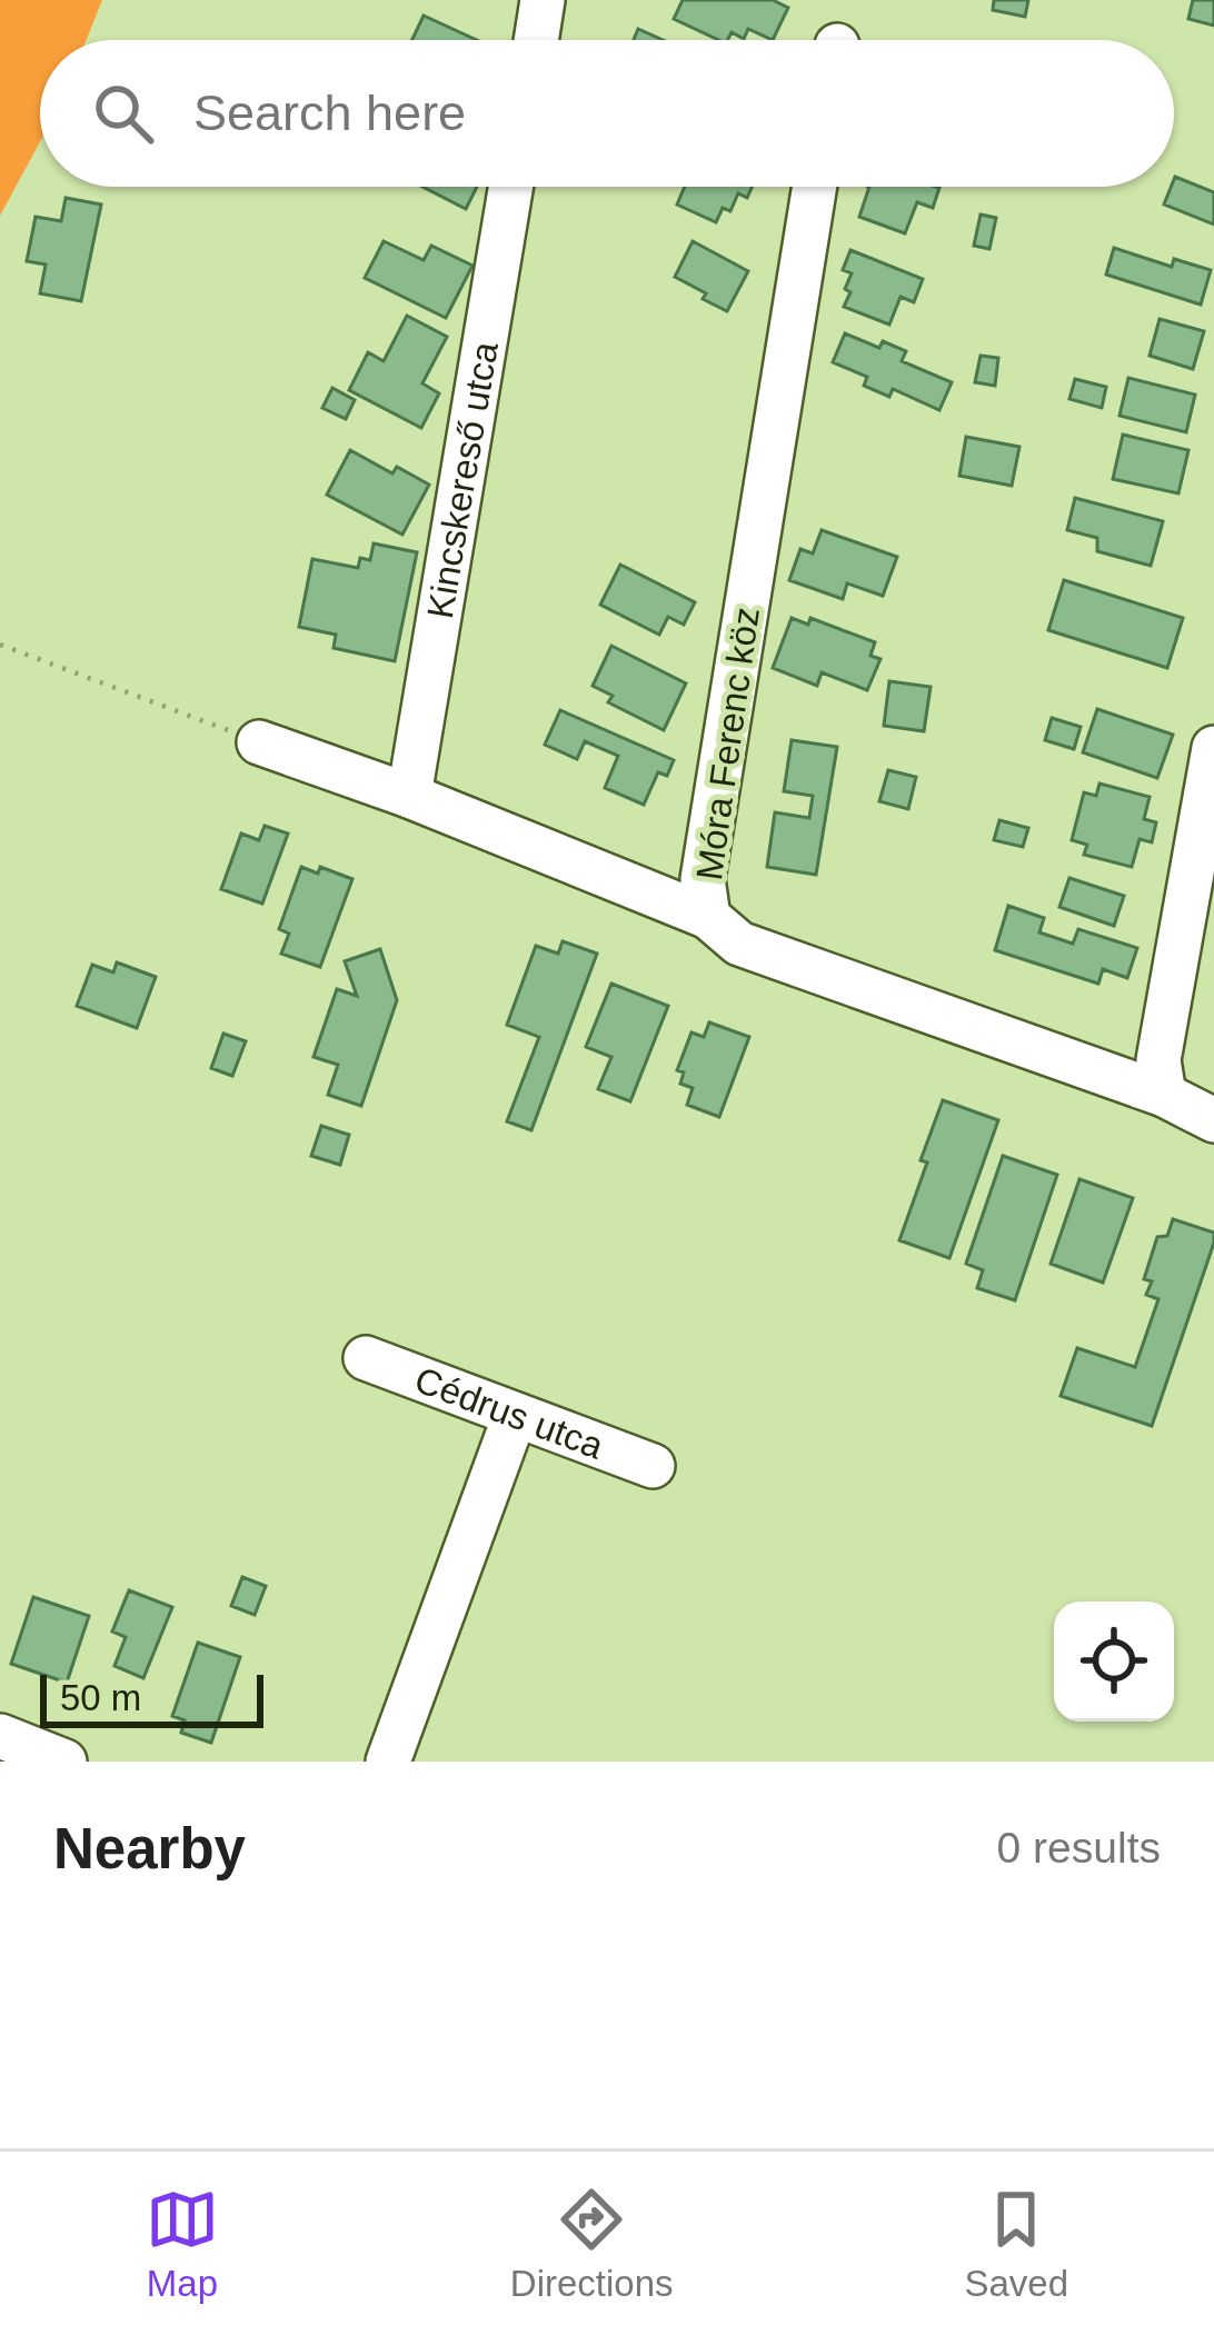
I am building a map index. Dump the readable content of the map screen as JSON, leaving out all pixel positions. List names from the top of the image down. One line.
{"streets":{"street":["Kincskereső utca","Móra Ferenc köz","Cédrus utca"]},"scale_bar":"50 m","page":{"search":"Search here","scale":"50 m","heading":["Nearby","0 results"],"nav":["Map","Directions","Saved"]}}
